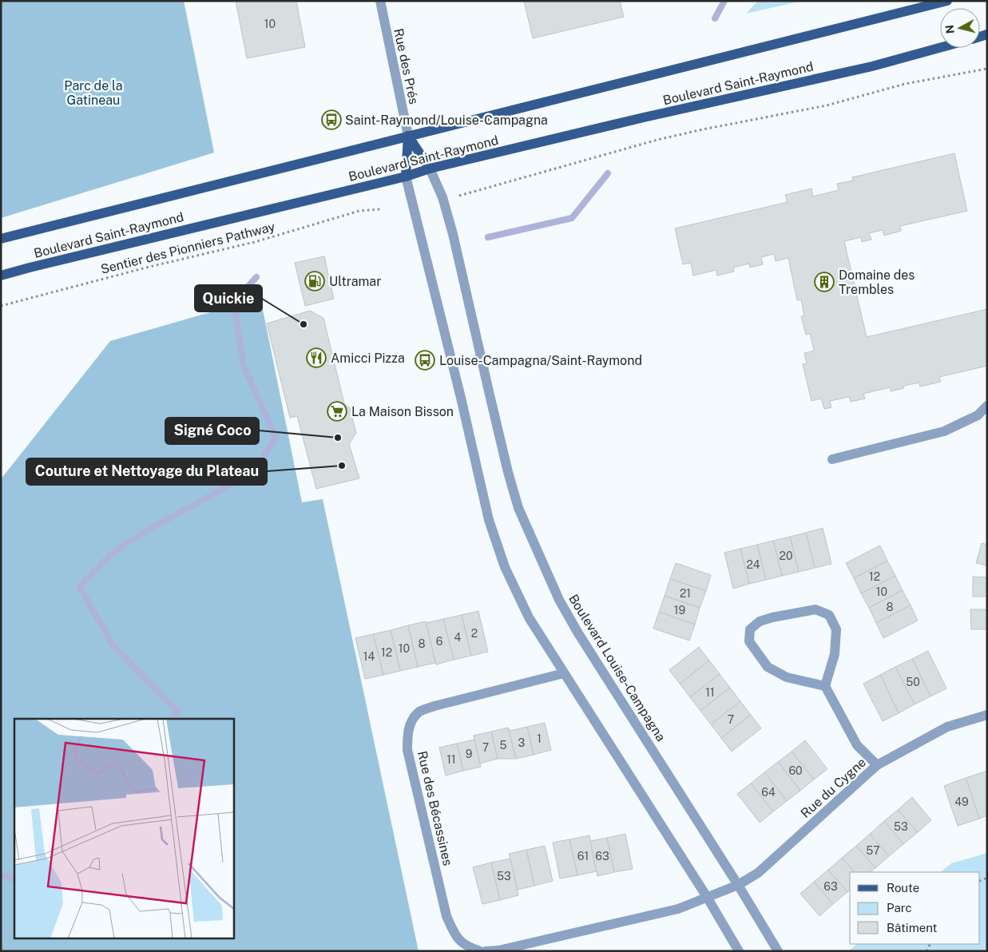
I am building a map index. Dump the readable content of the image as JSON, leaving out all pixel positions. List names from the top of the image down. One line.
{"streets":{"main road":["Boulevard Saint-Raymond"],"street":["Rue des Prés","Boulevard Louise-Campagna","Rue du Cygne","Rue des Bécassines"],"path":["Sentier des Pionniers Pathway"]},"crossings":[["Rue des Prés","Boulevard Saint-Raymond"],["Boulevard Saint-Raymond","Boulevard Louise-Campagna"],["Boulevard Louise-Campagna","Rue du Cygne"]],"parks":["Parc de la Gatineau"],"places":{"bus stop":["Saint-Raymond/Louise-Campagna","Louise-Campagna/Saint-Raymond"],"fuel station":["Ultramar"],"building":["Domaine des Trembles"],"other":["Quickie","Signé Coco","Couture et Nettoyage du Plateau"],"restaurant":["Amicci Pizza"],"supermarket":["La Maison Bisson"]},"house_numbers":["10","20","24","12","10","21","8","19","2","4","6","8","10","12","14","50","11","7","1","3","5","7","9","11","60","64","49","53","57","61","63","53","63"],"legend":["Route","Parc","Bâtiment"],"north":"left"}
